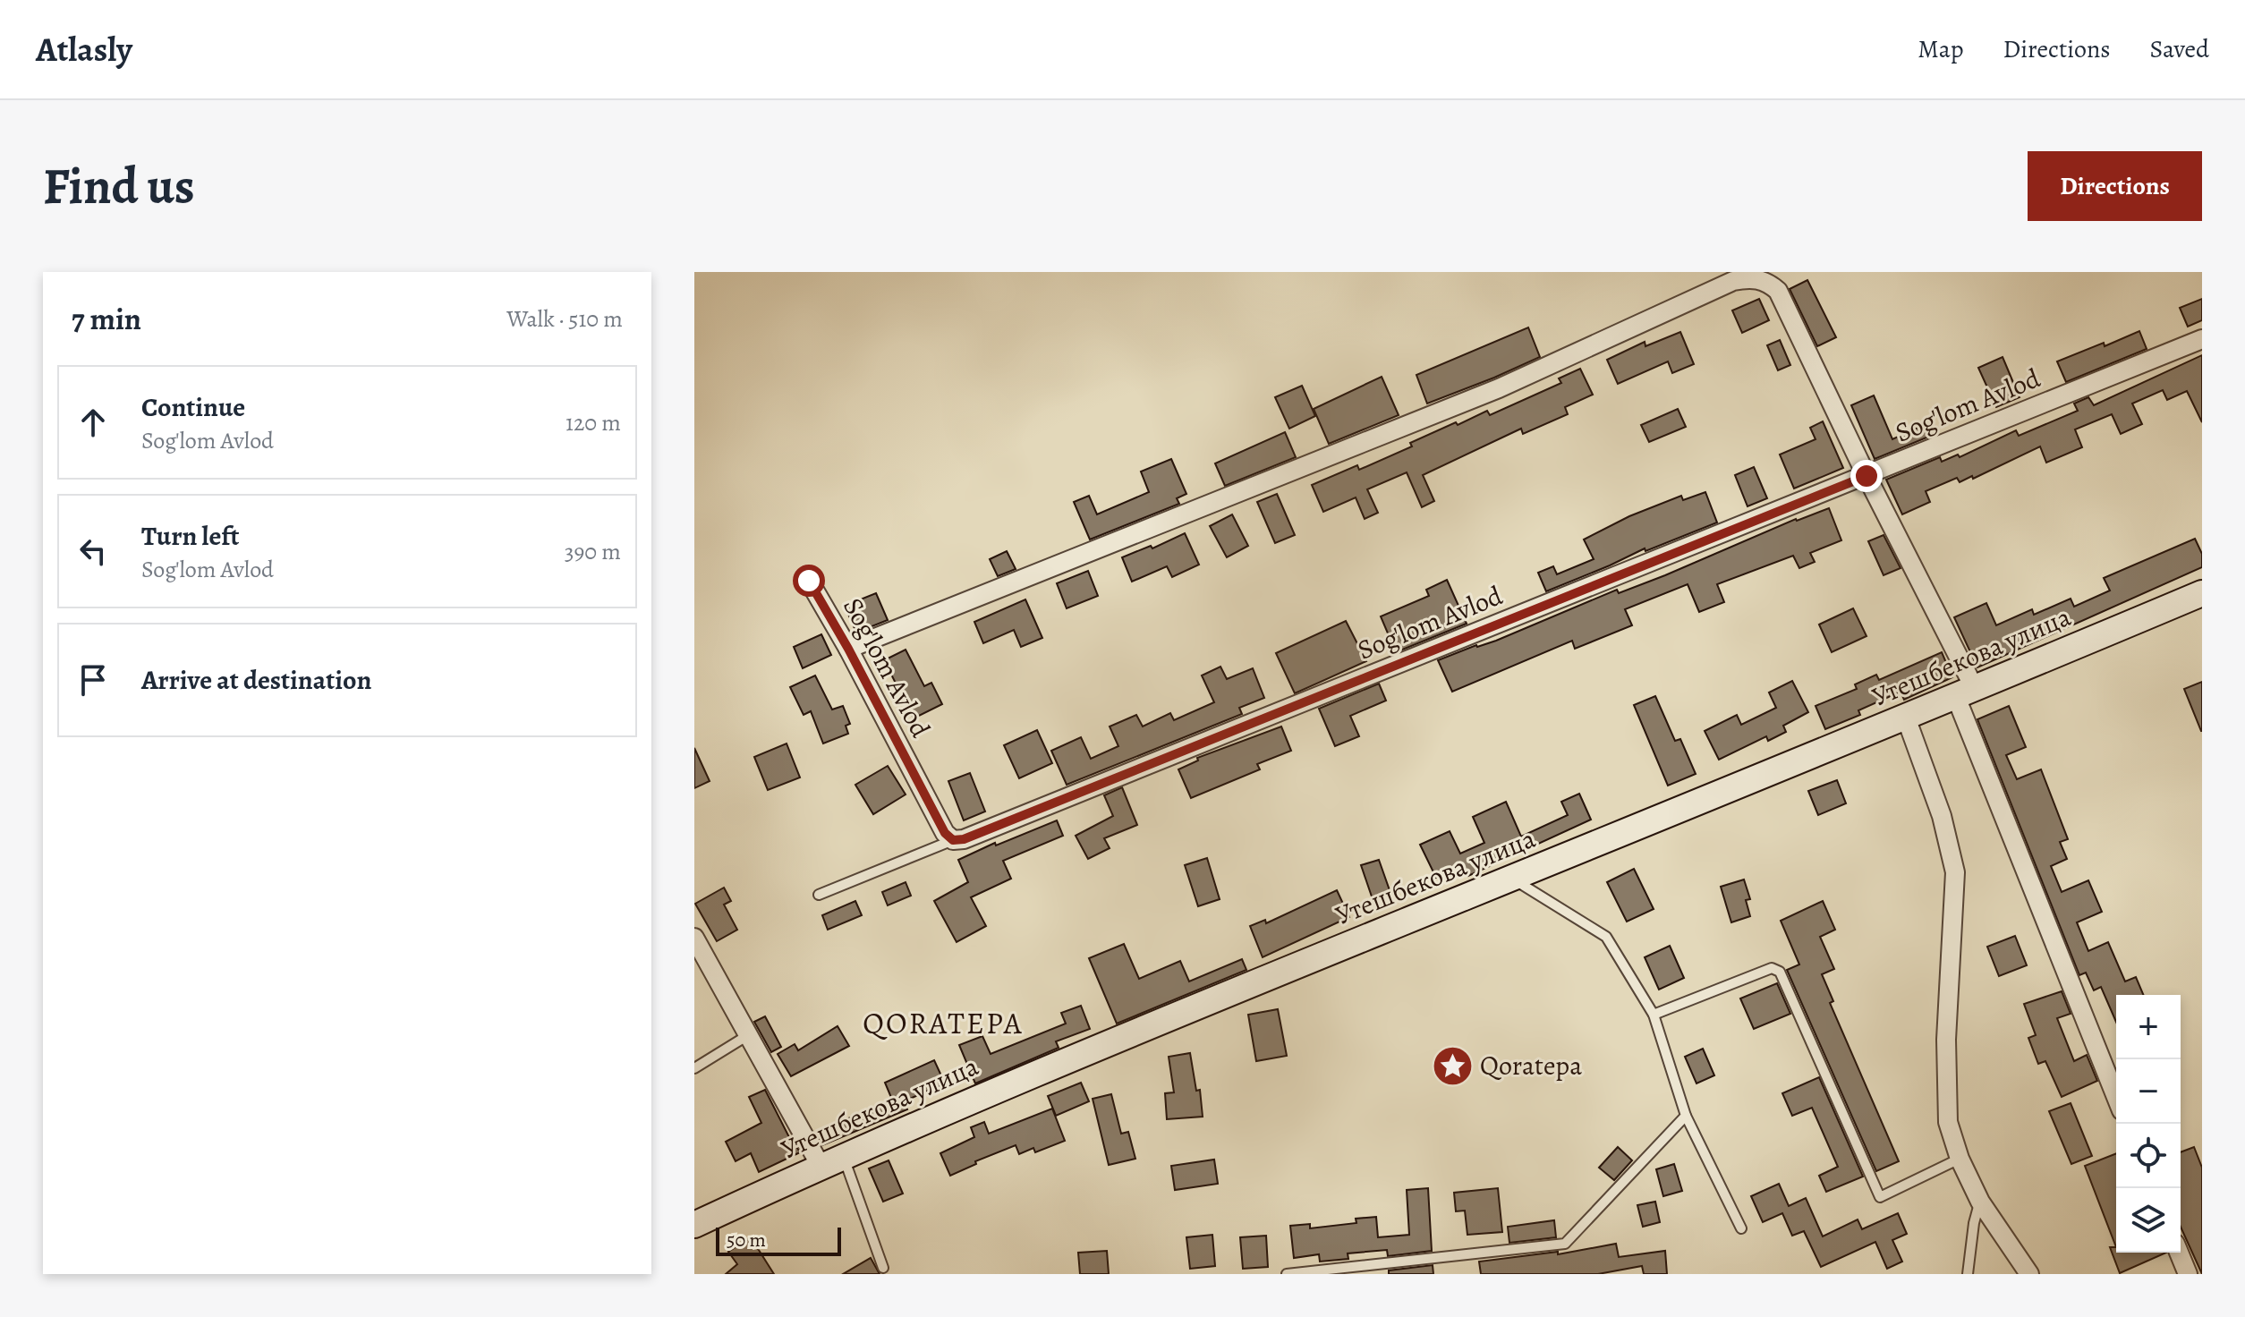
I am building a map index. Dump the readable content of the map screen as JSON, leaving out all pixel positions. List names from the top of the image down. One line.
{"streets":{"main road":["Утешбекова улица"],"street":["Sog'lom Avlod"]},"districts":["QORATEPA"],"places":{"place":["Qoratepa"]},"scale_bar":"50 m","page":{"header":"Atlasly","nav":["Map","Directions","Saved"],"buttons":"Directions","title":"Find us","heading":["7 min","Walk · 510 m"],"list":[["Continue","Sog'lom Avlod","120 m"],["Turn left","Sog'lom Avlod","390 m"],"Arrive at destination"],"map_buttons":["+","−"],"scale":"50 m"}}
